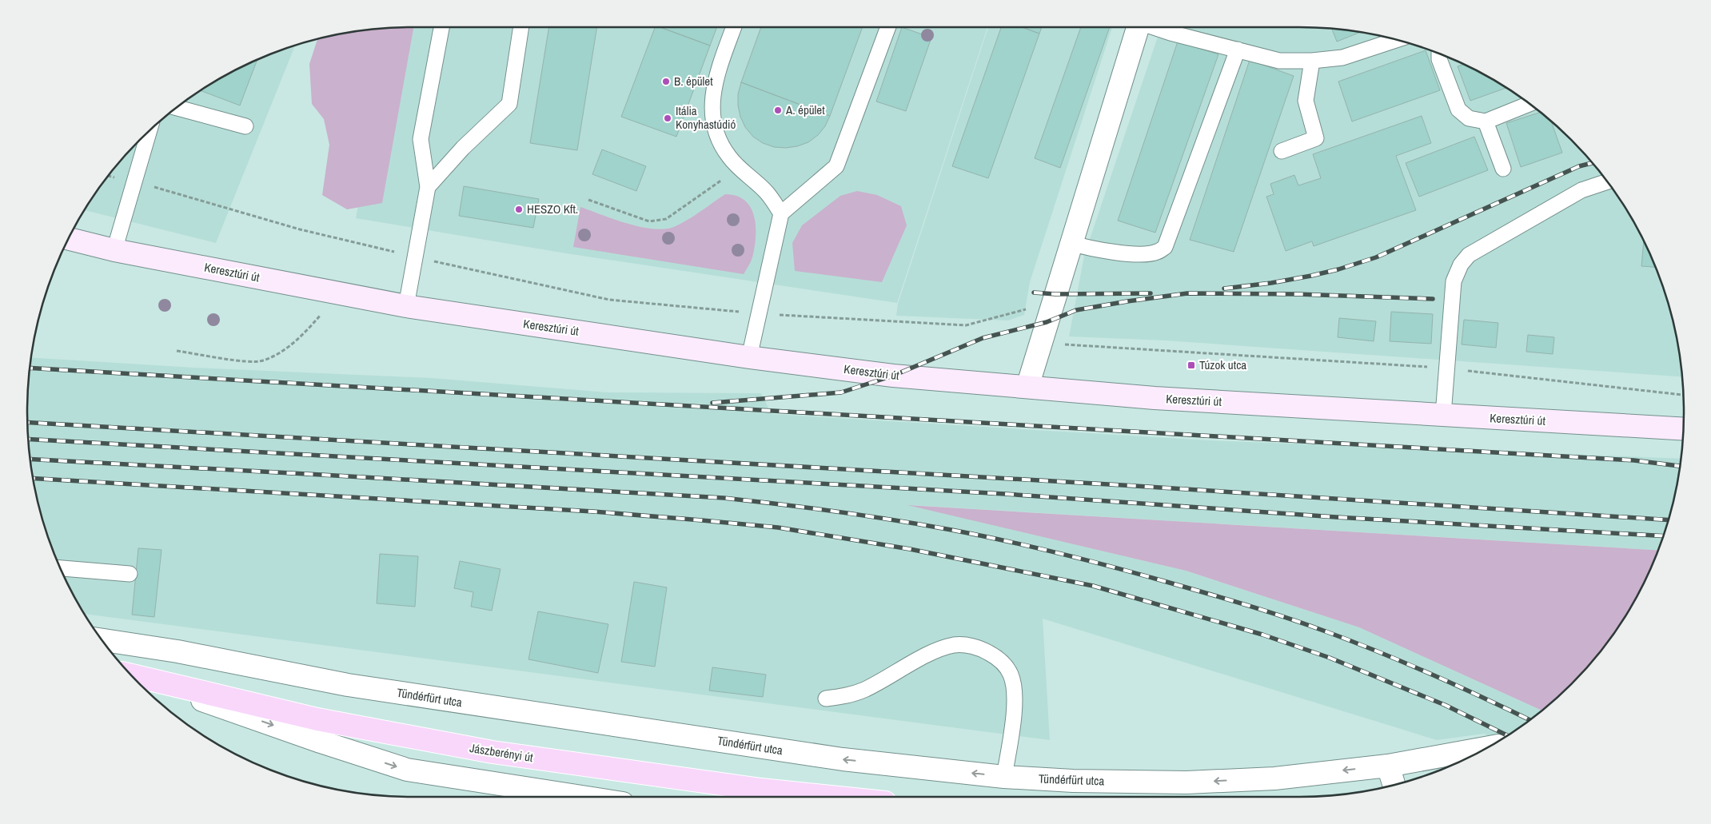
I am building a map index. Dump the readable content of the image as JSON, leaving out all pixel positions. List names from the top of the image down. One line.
{"streets":{"main road":["Keresztúri út","Jászberényi út"],"street":["Tündérfürt utca"]},"places":{"other":["B. épület","A. épület","Itália Konyhastúdió","HESZO Kft."],"transit":["Túzok utca"]}}
